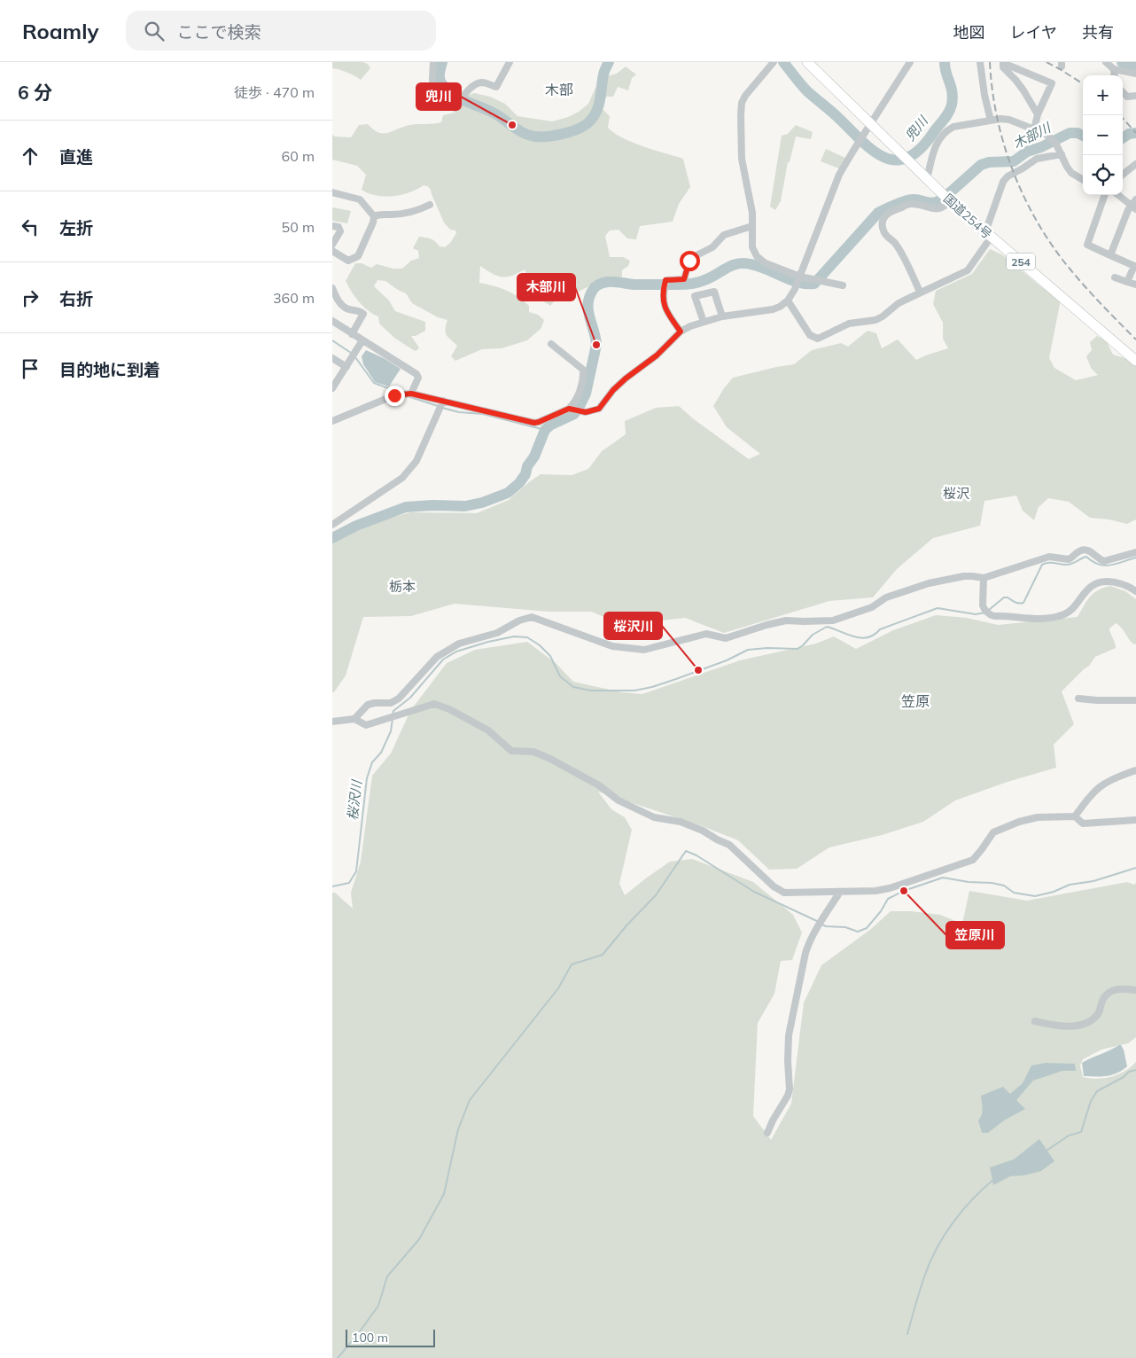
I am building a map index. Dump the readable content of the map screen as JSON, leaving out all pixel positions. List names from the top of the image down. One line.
{"streets":{"highway":["国道254号","254"]},"districts":["木部","桜沢","栃本","笠原"],"water":["兜川","木部川","桜沢川"],"places":["兜川","木部川","桜沢川","笠原川"],"scale_bar":"100 m","page":{"header":"Roamly","search":"ここで検索","nav":["地図","レイヤ","共有"],"heading":["6 分","徒歩 · 470 m"],"map_buttons":["+","−"],"list":[["直進","60 m"],["左折","50 m"],["右折","360 m"],"目的地に到着"],"scale":"100 m"}}
